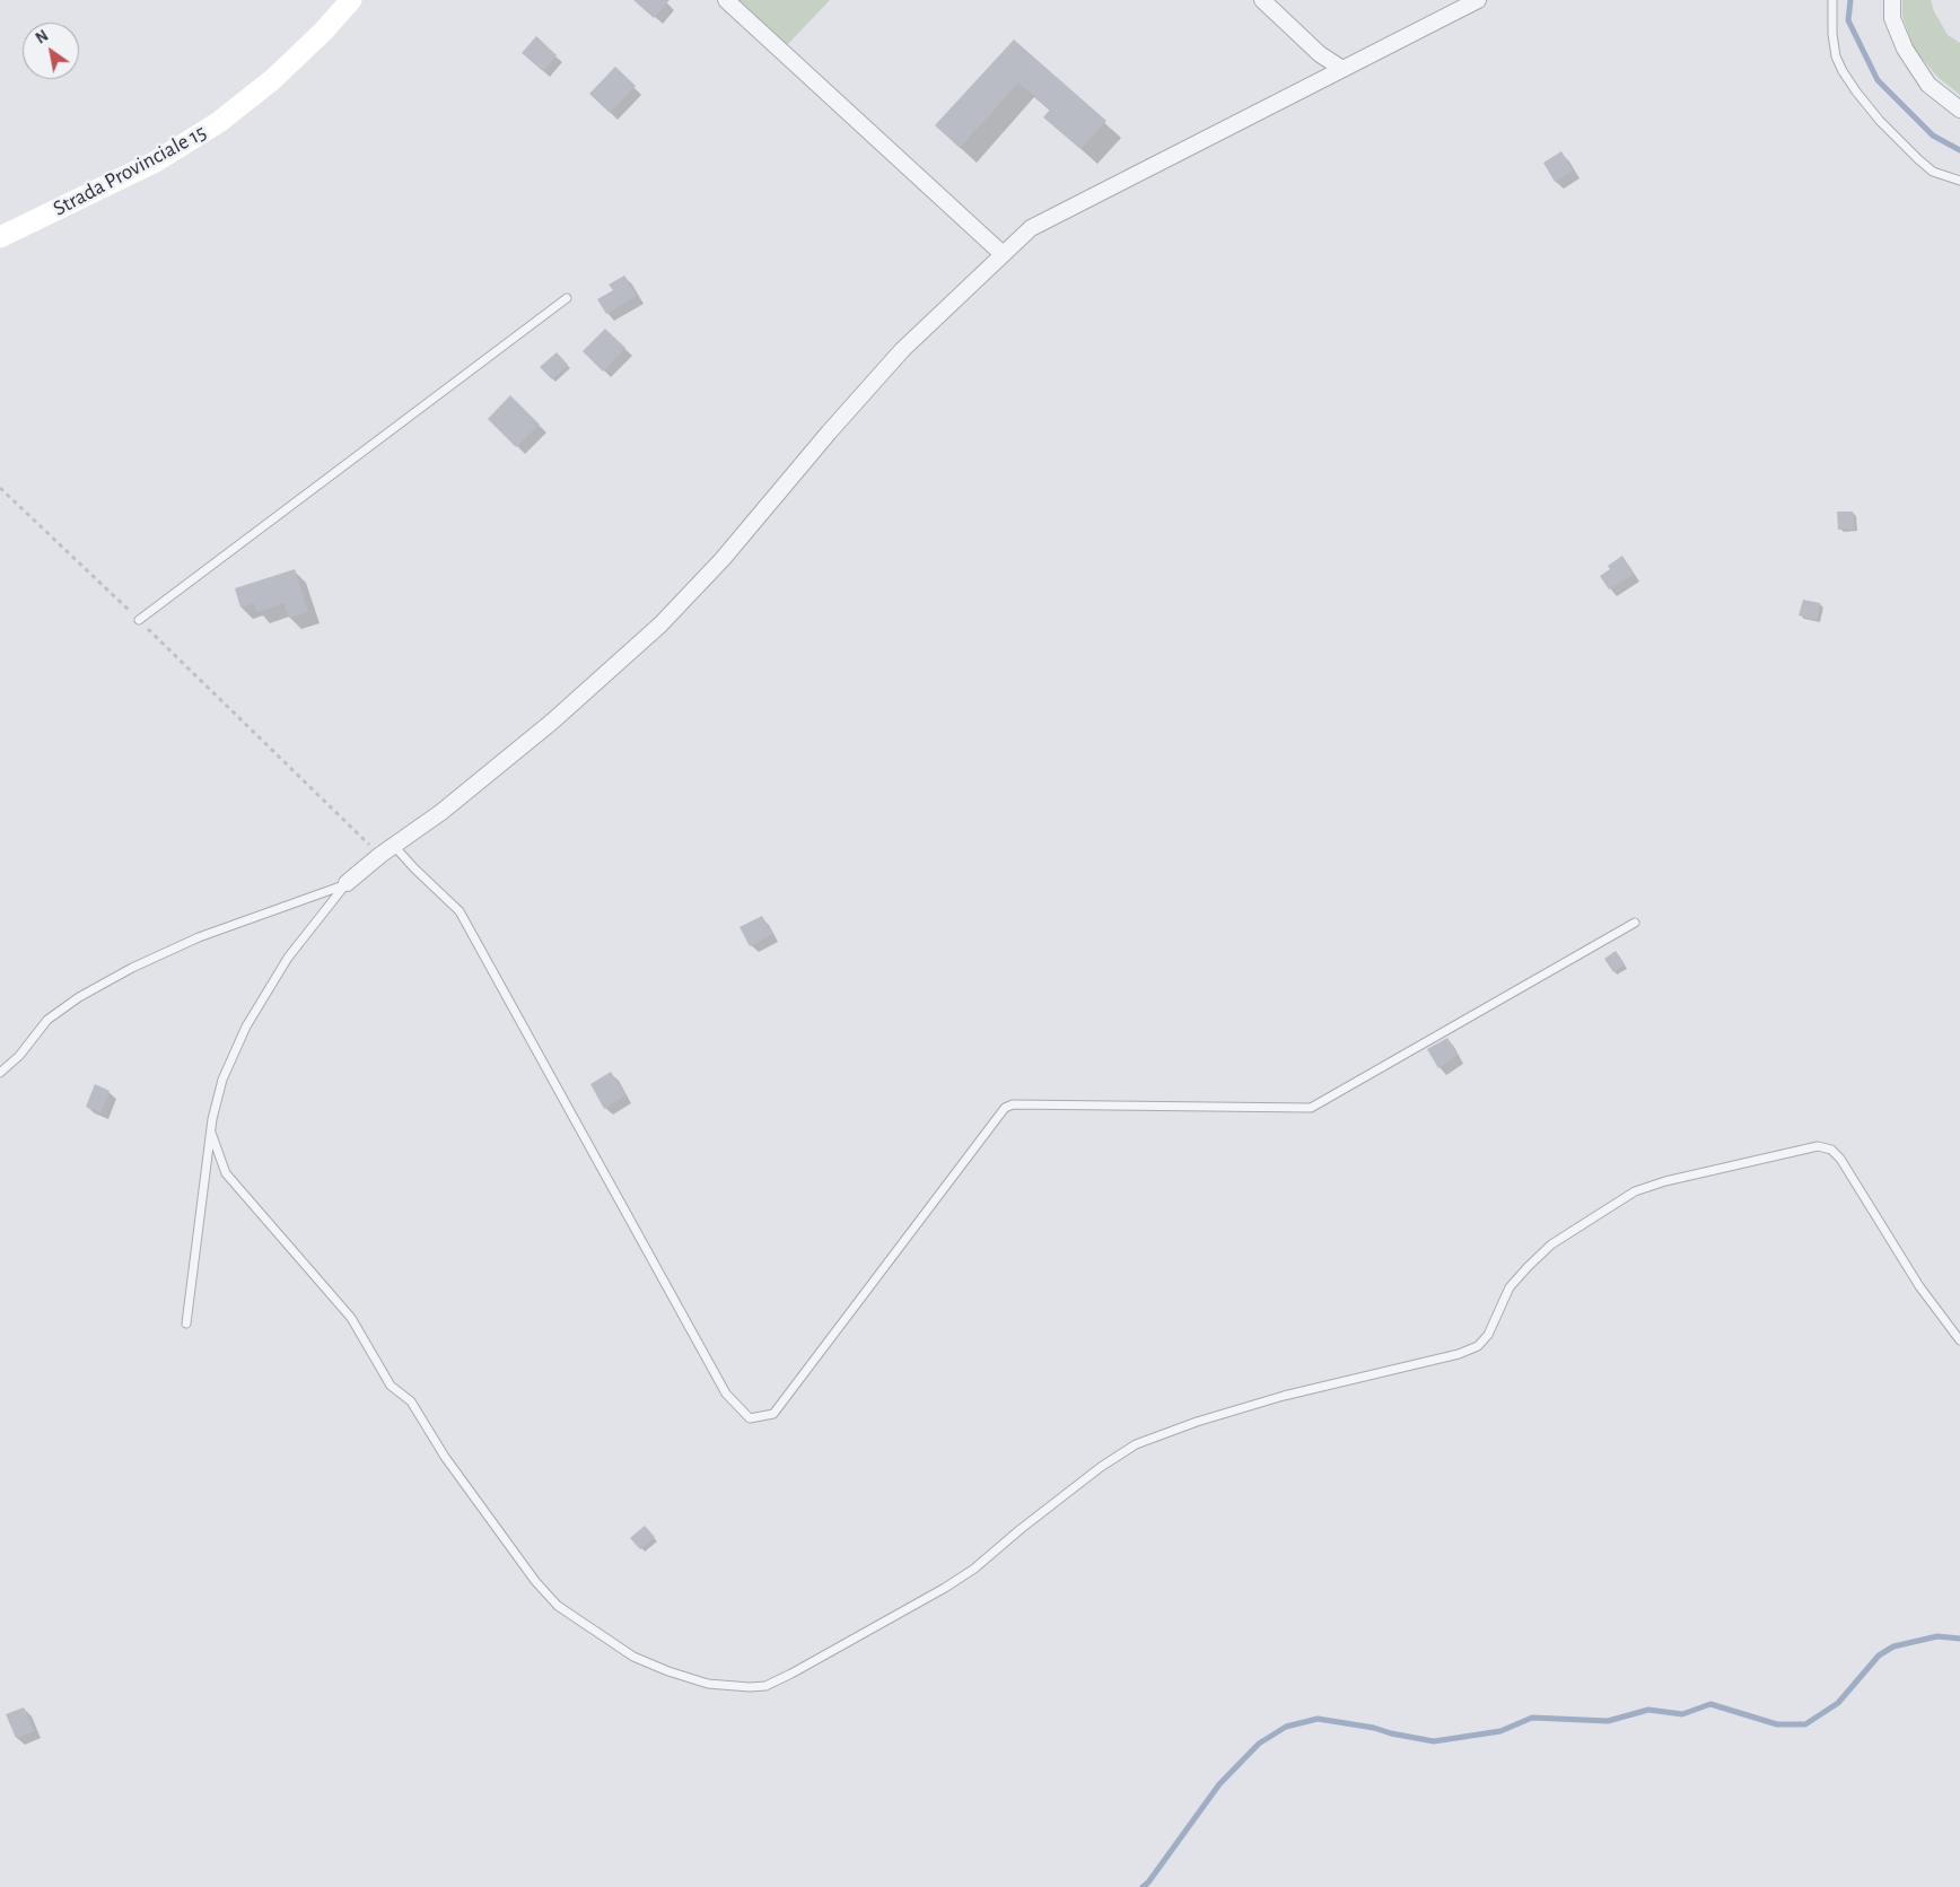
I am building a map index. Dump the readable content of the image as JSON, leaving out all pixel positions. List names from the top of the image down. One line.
{"streets":{"main road":["Strada Provinciale 15"]},"north":"top left"}
